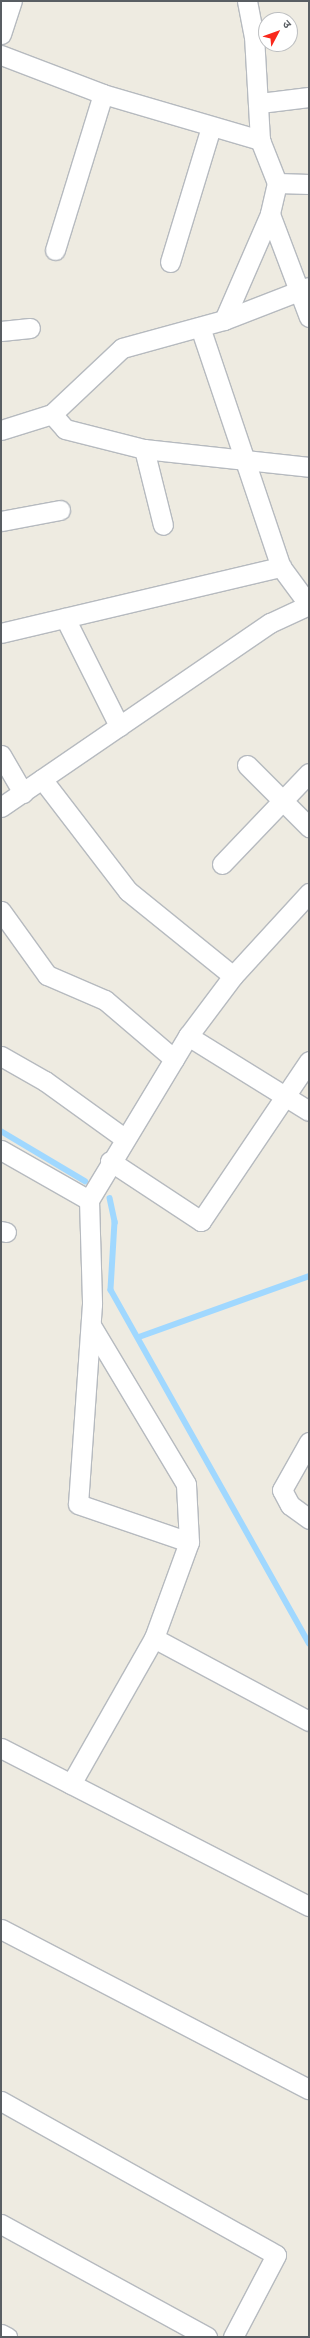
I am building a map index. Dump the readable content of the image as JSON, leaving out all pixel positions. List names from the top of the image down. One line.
{"north":"top right"}
